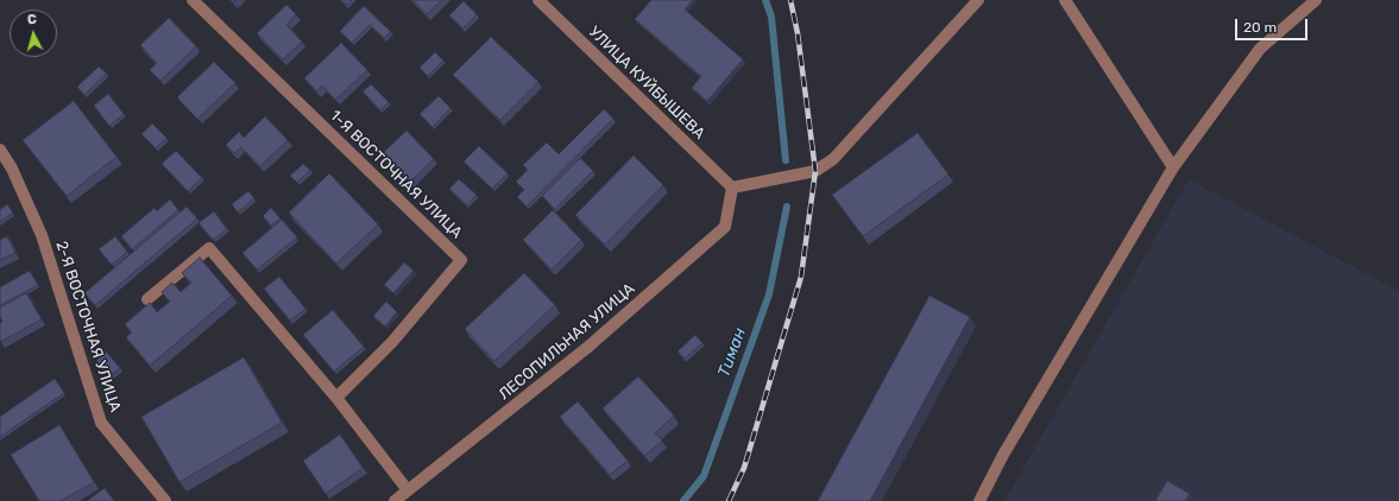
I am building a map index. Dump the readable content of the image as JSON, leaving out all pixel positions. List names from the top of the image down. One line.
{"streets":{"street":["УЛИЦА КУЙБЫШЕВА","1-Я ВОСТОЧНАЯ УЛИЦА","2-Я ВОСТОЧНАЯ УЛИЦА","ЛЕСОПИЛЬНАЯ УЛИЦА"]},"crossings":[["УЛИЦА КУЙБЫШЕВА","ЛЕСОПИЛЬНАЯ УЛИЦА"]],"water":["Тиман"],"scale_bar":"20 m","north":"top"}
